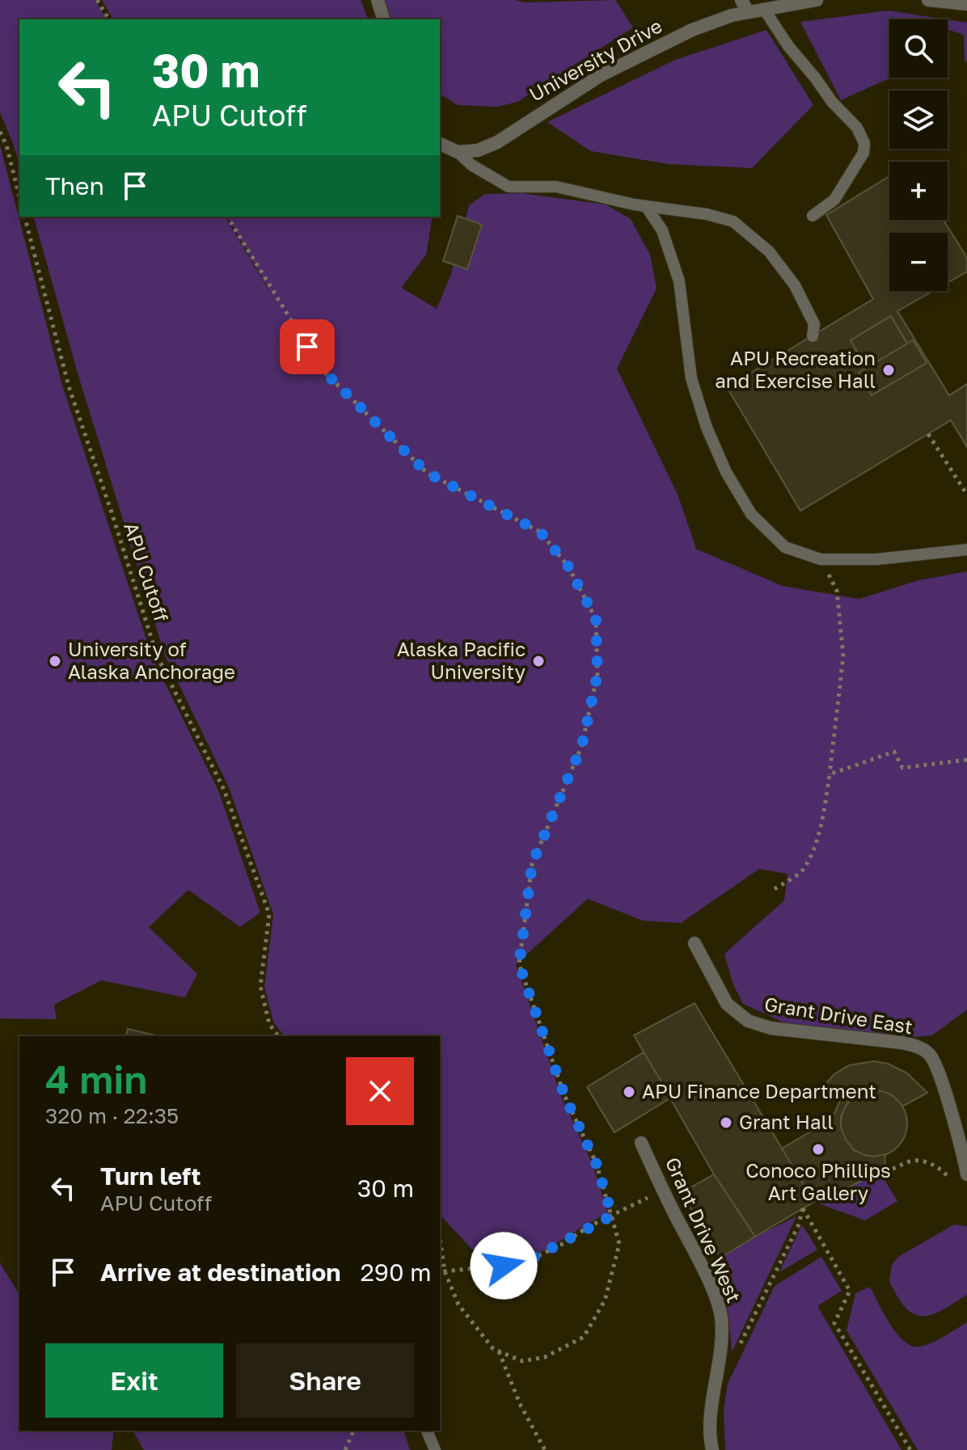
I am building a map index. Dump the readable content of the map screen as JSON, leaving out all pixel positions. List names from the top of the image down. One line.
{"streets":{"street":["University Drive","Grant Drive East","Grant Drive West"],"path":["APU Cutoff"]},"places":["APU Recreation and Exercise Hall","University of Alaska Anchorage","Alaska Pacific University","APU Finance Department","Grant Hall","Conoco Phillips Art Gallery"],"page":{"map_buttons":["+","−"],"turn":["30 m","APU Cutoff"],"then":"Then","heading":["4 min","320 m · 22:35"],"list":[{"name":"Turn left","note":"APU Cutoff","value":"30 m"},{"name":"Arrive at destination","value":"290 m"}],"buttons":["Exit","Share"]}}
